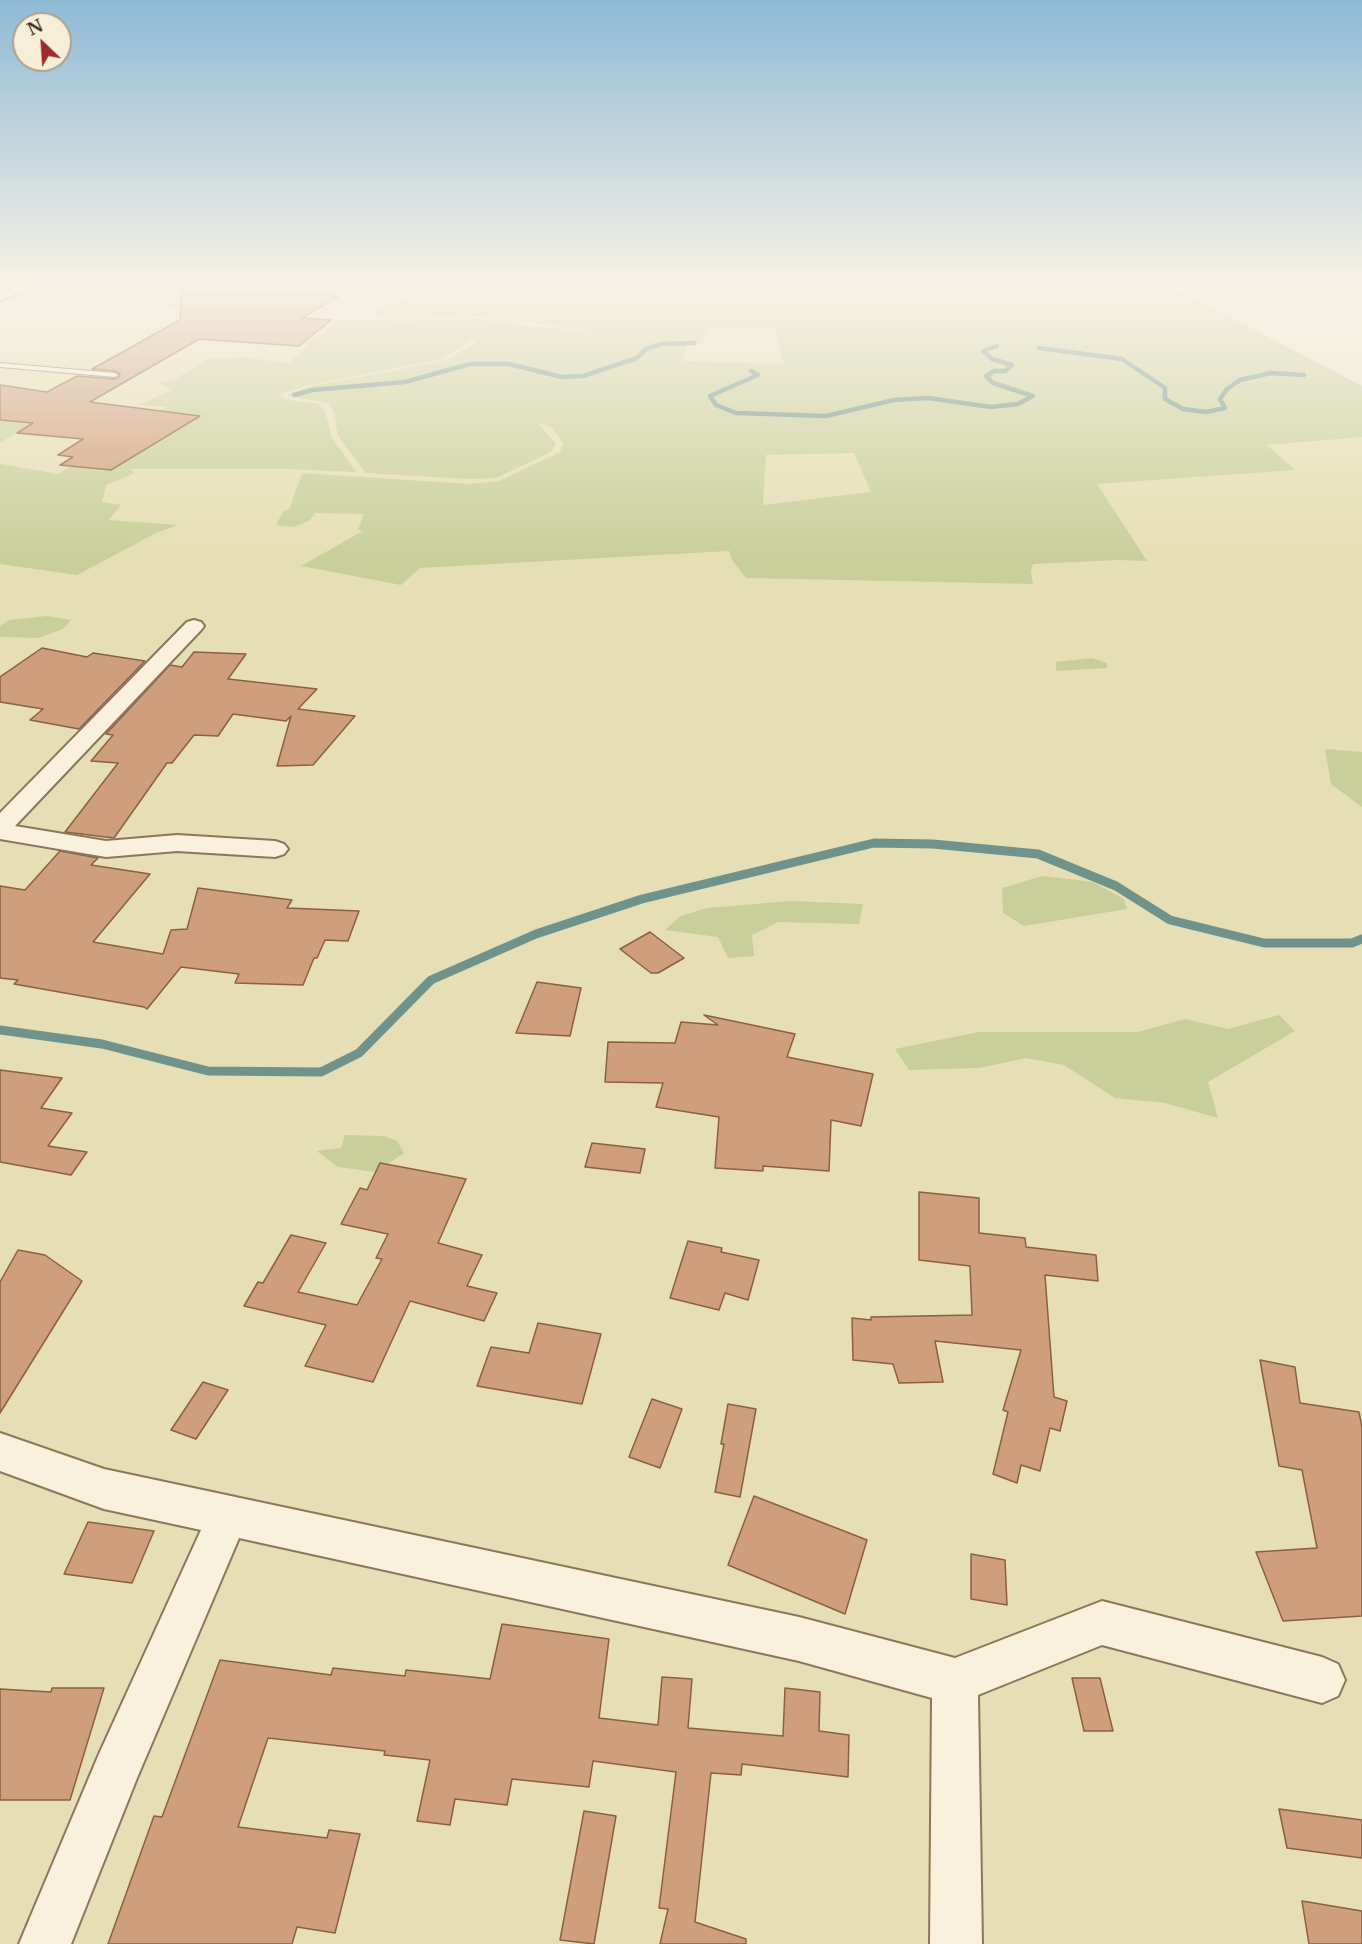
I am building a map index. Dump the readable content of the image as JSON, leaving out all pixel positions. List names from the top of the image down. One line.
{"north":"top left"}
